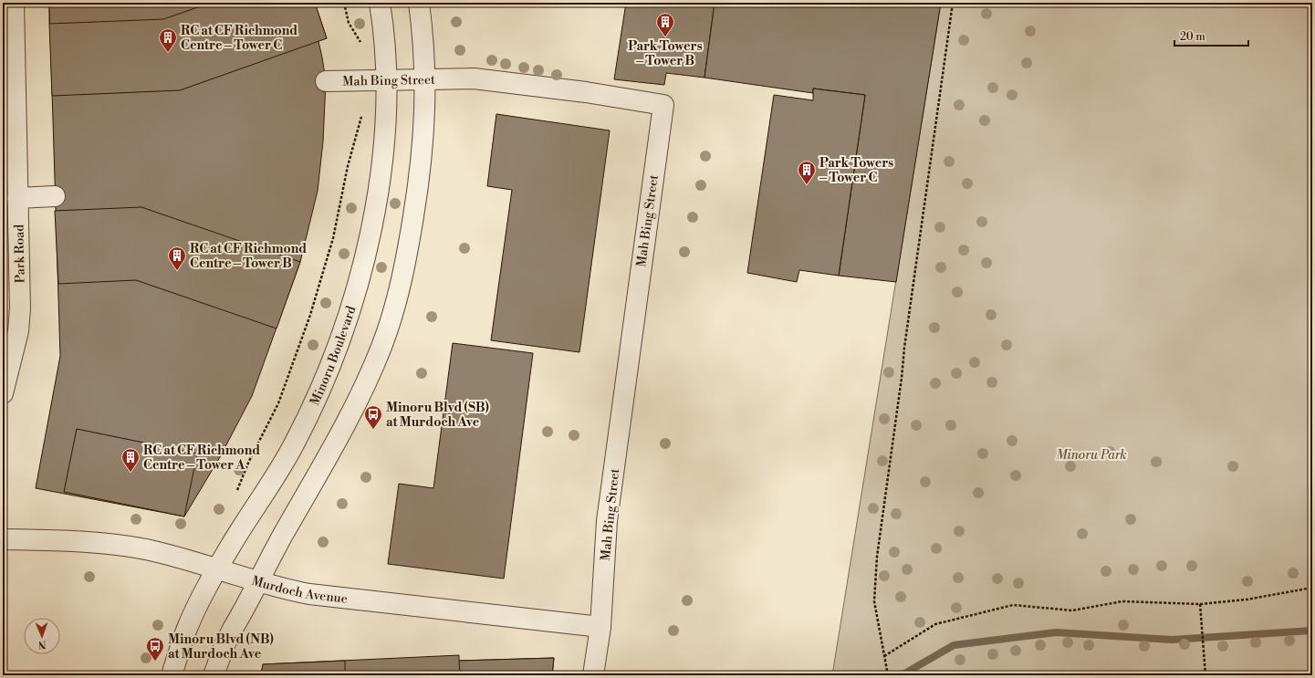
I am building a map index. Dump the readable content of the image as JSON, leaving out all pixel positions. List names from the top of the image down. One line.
{"streets":{"street":["Mah Bing Street","Park Road","Minoru Boulevard","Murdoch Avenue"]},"crossings":[["Mah Bing Street","Minoru Boulevard"],["Mah Bing Street","Murdoch Avenue"],["Minoru Boulevard","Murdoch Avenue"]],"parks":["Minoru Park"],"places":{"building":["Park Towers – Tower B","RC at CF Richmond Centre – Tower C","Park Towers – Tower C","RC at CF Richmond Centre – Tower B","RC at CF Richmond Centre – Tower A"],"bus stop":["Minoru Blvd (SB) at Murdoch Ave","Minoru Blvd (NB) at Murdoch Ave"]},"scale_bar":"20 m","north":"bottom"}
